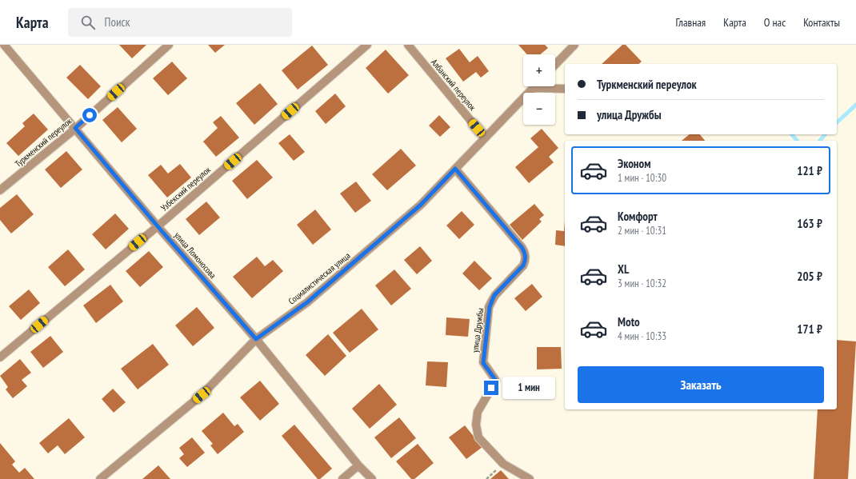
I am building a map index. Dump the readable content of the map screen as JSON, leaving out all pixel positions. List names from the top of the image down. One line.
{"streets":{"street":["Албанский переулок","Туркменский переулок","Узбекский переулок","улица Ломоносова","Социалистическая улица","улица Дружбы"]},"crossings":[["Албанский переулок","Социалистическая улица"],["Туркменский переулок","улица Ломоносова"],["Узбекский переулок","улица Ломоносова"],["улица Ломоносова","Социалистическая улица"],["Социалистическая улица","улица Дружбы"]],"page":{"header":"Карта","search":"Поиск","nav":["Главная","Карта","О нас","Контакты"],"map_buttons":["+","−"],"banner":["Туркменский переулок","улица Дружбы"],"list":[{"name":"Эконом","note":"1 мин · 10:30","value":"121 ₽"},{"name":"Комфорт","note":"2 мин · 10:31","value":"163 ₽"},{"name":"XL","note":"3 мин · 10:32","value":"205 ₽"},{"name":"Moto","note":"4 мин · 10:33","value":"171 ₽"}],"buttons":"Заказать","bubble":"1 мин"}}
